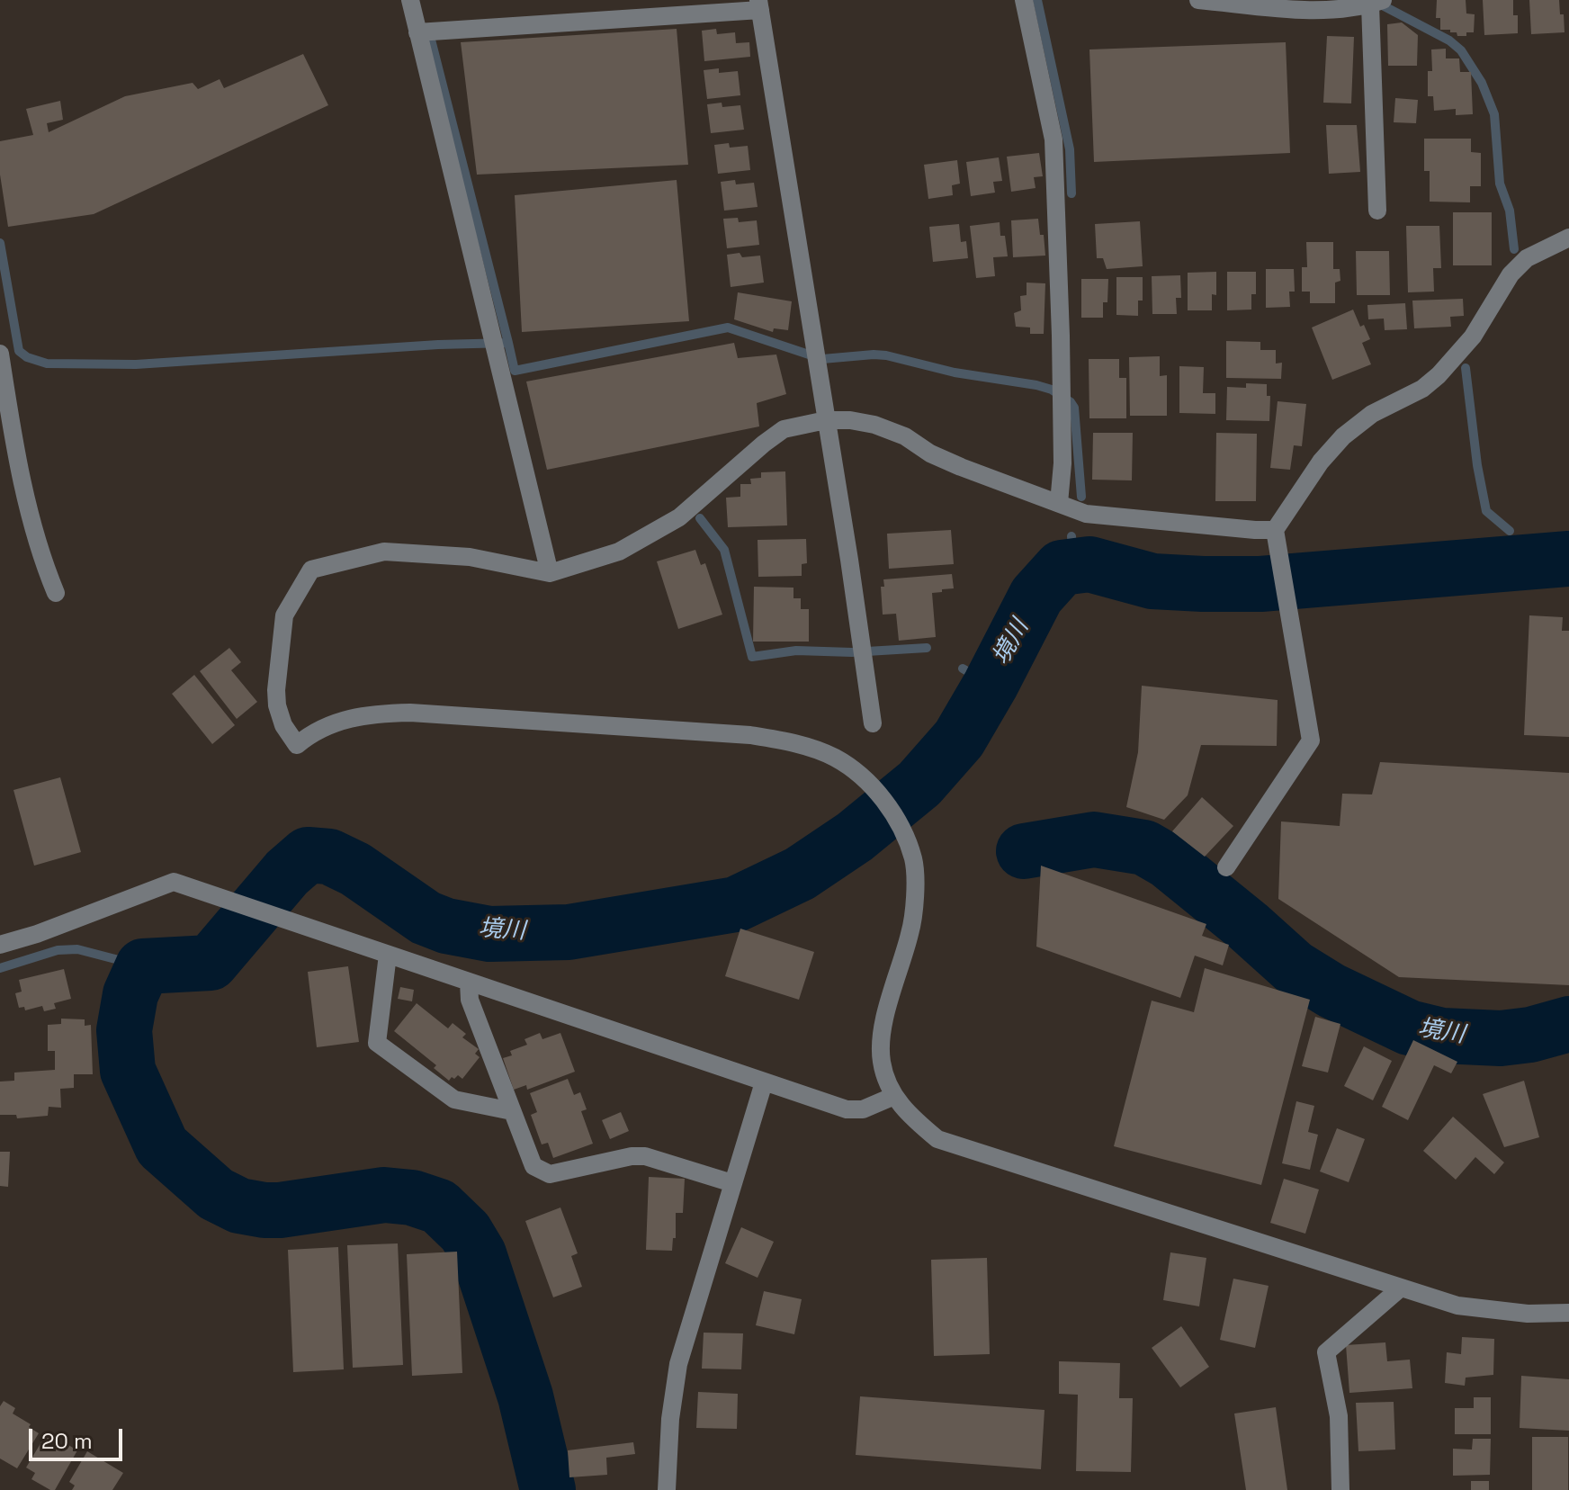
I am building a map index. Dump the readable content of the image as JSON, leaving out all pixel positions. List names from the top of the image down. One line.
{"water":["境川"],"scale_bar":"20 m"}
